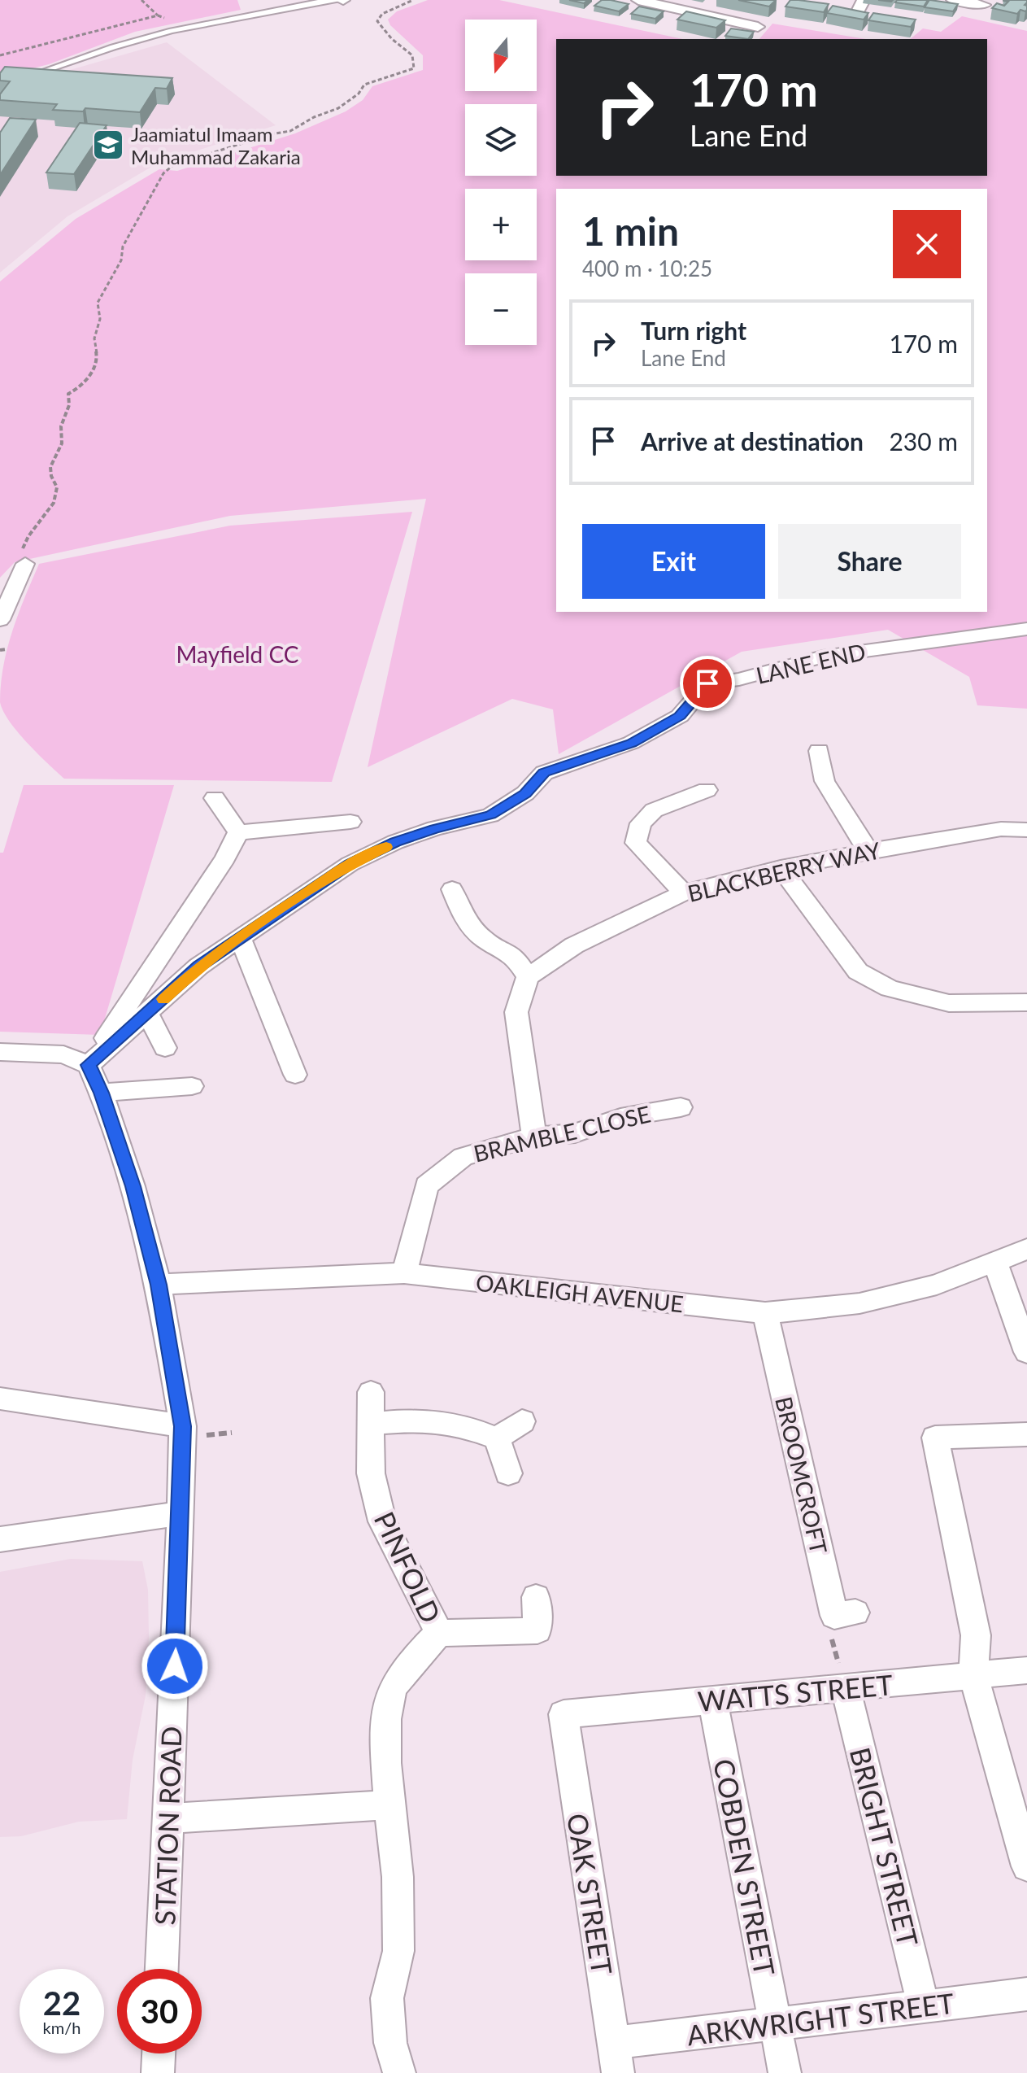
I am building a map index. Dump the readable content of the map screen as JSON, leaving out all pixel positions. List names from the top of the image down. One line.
{"streets":{"street":["LANE END","BLACKBERRY WAY","BRAMBLE CLOSE","OAKLEIGH AVENUE","BROOMCROFT","PINFOLD","WATTS STREET","STATION ROAD","BRIGHT STREET","COBDEN STREET","OAK STREET","ARKWRIGHT STREET"]},"crossings":[["LANE END","STATION ROAD"],["BRAMBLE CLOSE","OAKLEIGH AVENUE"],["OAKLEIGH AVENUE","BROOMCROFT"],["OAKLEIGH AVENUE","STATION ROAD"],["WATTS STREET","BRIGHT STREET"],["WATTS STREET","COBDEN STREET"],["WATTS STREET","OAK STREET"],["BRIGHT STREET","ARKWRIGHT STREET"],["COBDEN STREET","ARKWRIGHT STREET"],["OAK STREET","ARKWRIGHT STREET"]],"parks":["Mayfield CC"],"places":{"school or university":["Jaamiatul Imaam Muhammad Zakaria"]},"north":"bottom","page":{"map_buttons":["+","−"],"turn":["170 m","Lane End"],"heading":["1 min","400 m · 10:25"],"list":[{"name":"Turn right","note":"Lane End","value":"170 m"},{"name":"Arrive at destination","value":"230 m"}],"buttons":["Exit","Share"],"speed":"22 km/h","limit":"30"}}
